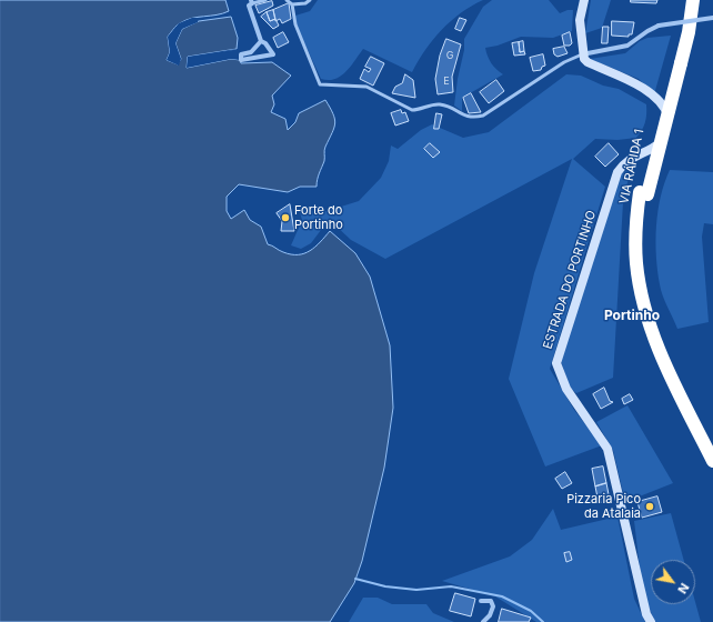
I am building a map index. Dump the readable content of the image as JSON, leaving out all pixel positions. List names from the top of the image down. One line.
{"streets":{"highway":["VIA RÁPIDA 1"],"street":["ESTRADA DO PORTINHO"]},"districts":["Portinho"],"places":["Forte do Portinho","Pizzaria Pico da Atalaia"],"house_numbers":["G","E"],"north":"bottom right"}
